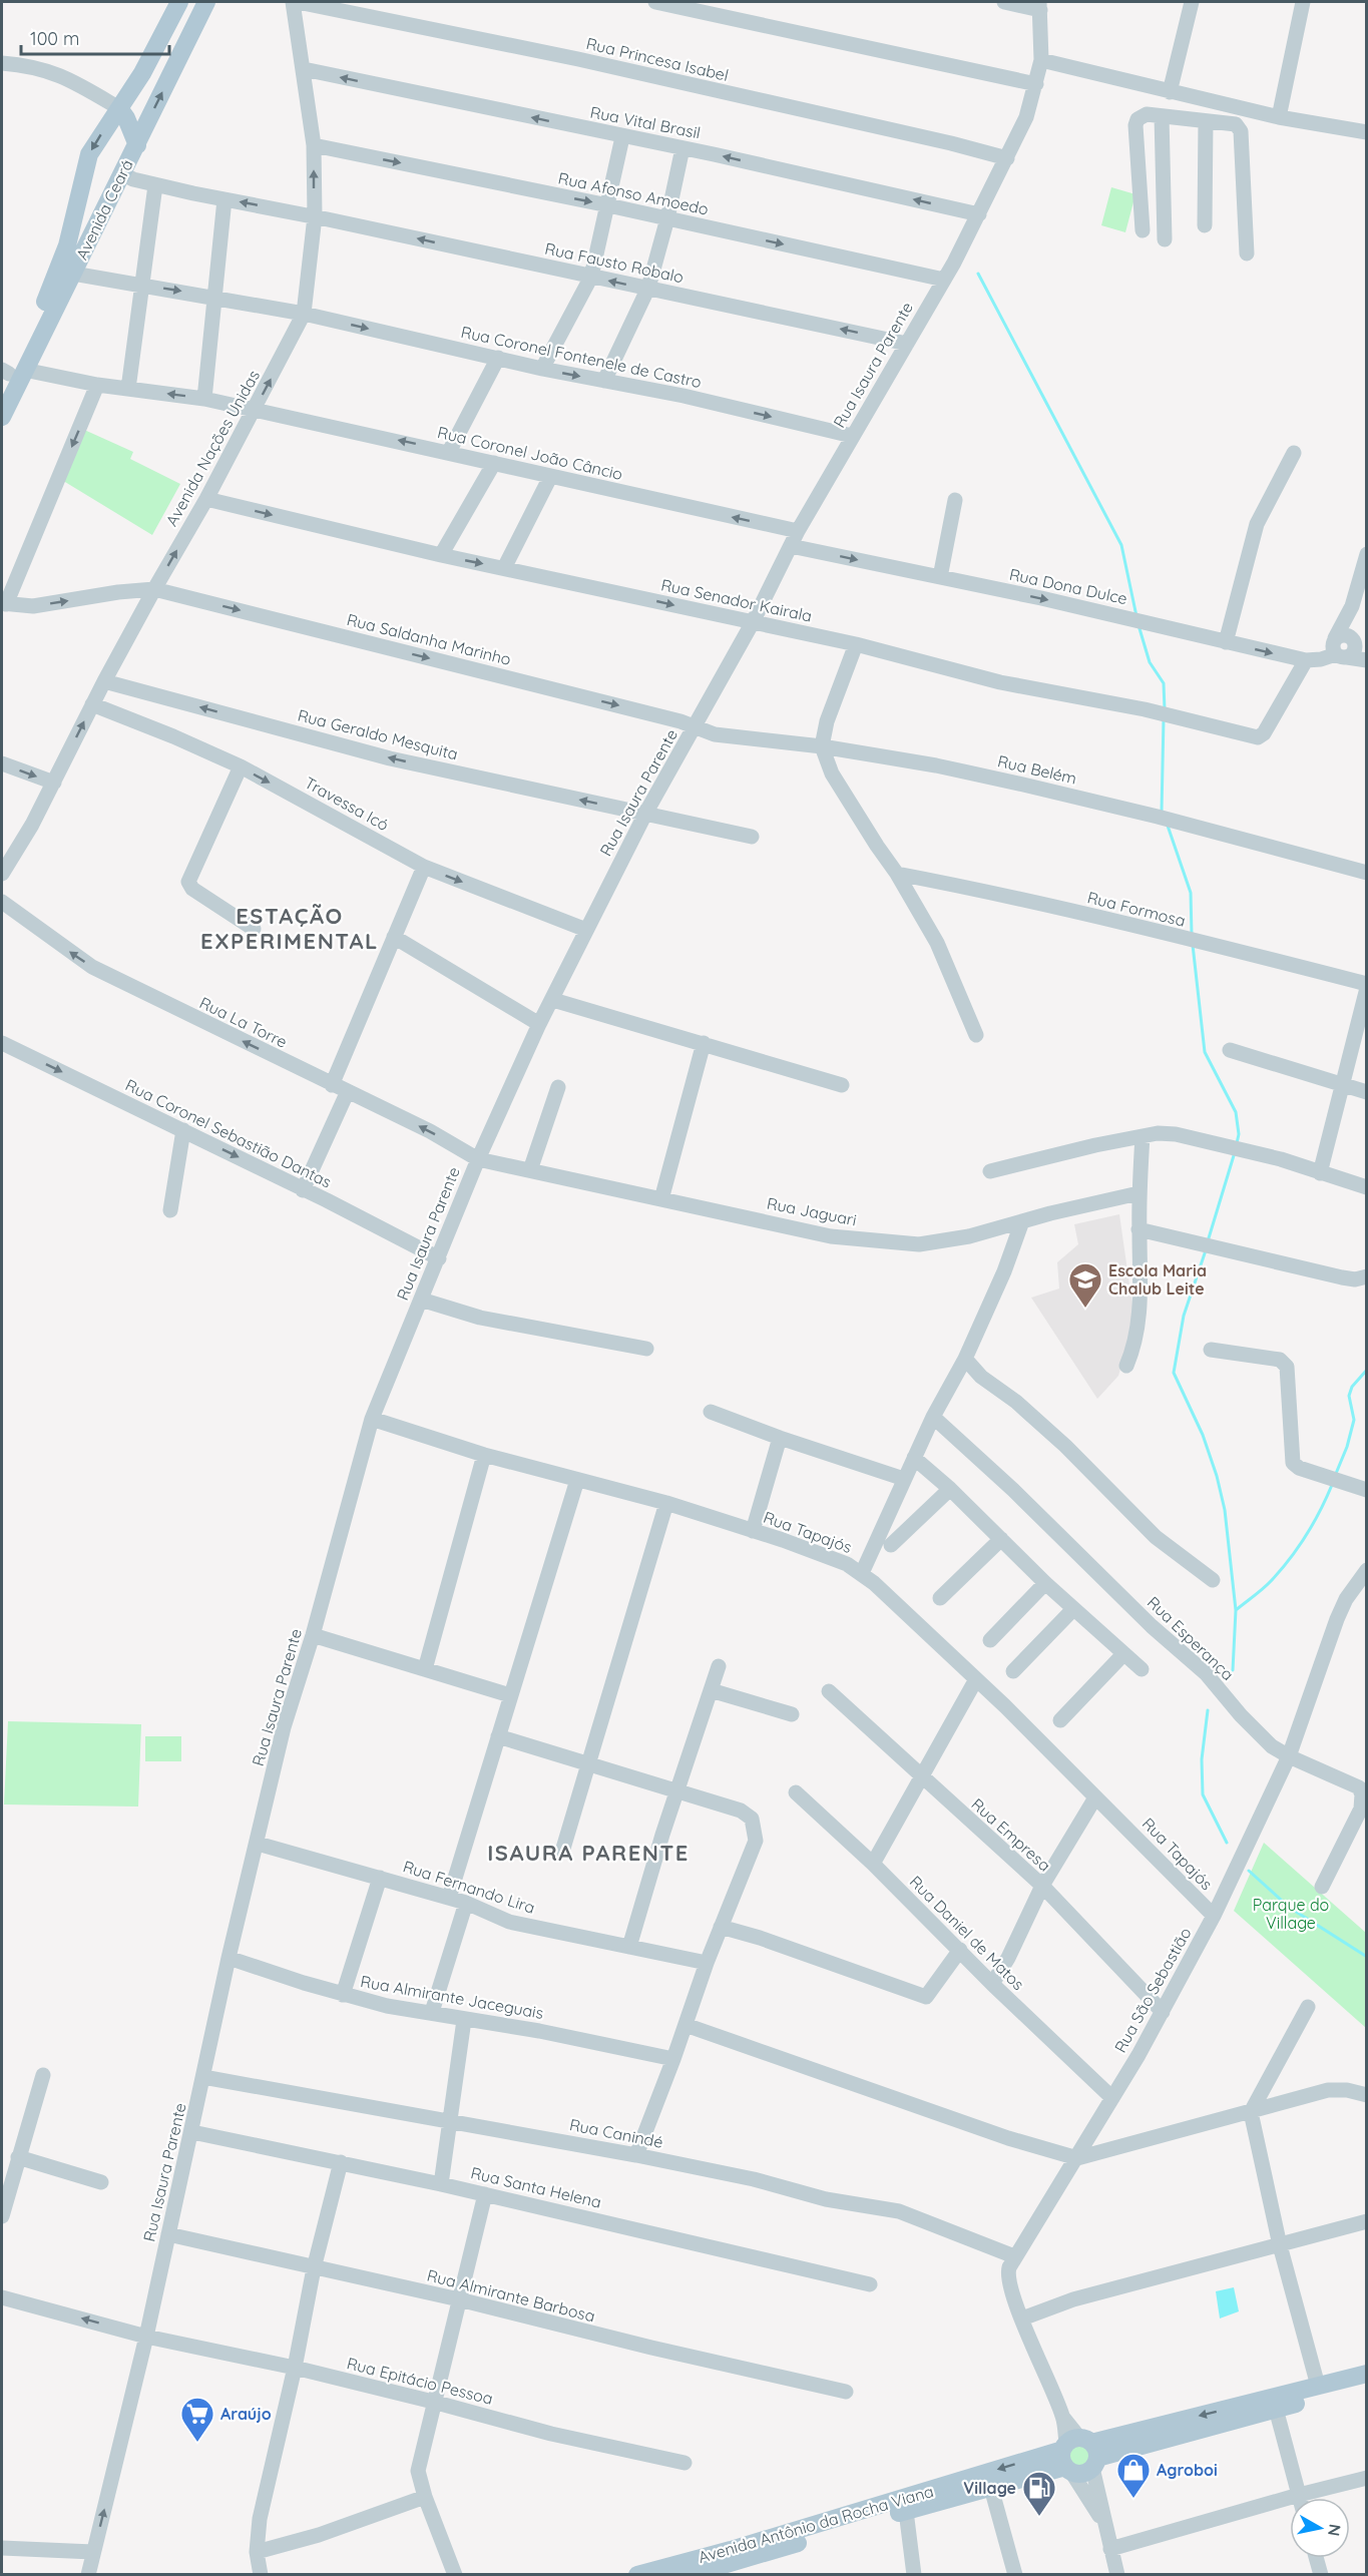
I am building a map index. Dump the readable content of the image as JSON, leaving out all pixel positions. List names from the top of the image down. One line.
{"streets":{"main road":["Avenida Ceará","Avenida Antônio da Rocha Viana"],"street":["Rua Princesa Isabel","Rua Vital Brasil","Rua Afonso Amoedo","Rua Fausto Robalo","Rua Coronel Fontenele de Castro","Rua Isaura Parente","Avenida Nações Unidas","Rua Coronel João Câncio","Rua Dona Dulce","Rua Senador Kairala","Rua Saldanha Marinho","Rua Geraldo Mesquita","Rua Belém","Travessa Icó","Rua Formosa","Rua La Torre","Rua Coronel Sebastião Dantas","Rua Jaguari","Rua Tapajós","Rua Esperança","Rua Empresa","Rua Fernando Lira","Rua Daniel de Matos","Rua São Sebastião","Rua Almirante Jaceguais","Rua Canindé","Rua Santa Helena","Rua Almirante Barbosa","Rua Epitácio Pessoa"]},"crossings":[["Rua Princesa Isabel","Rua Isaura Parente"],["Rua Vital Brasil","Rua Isaura Parente"],["Rua Vital Brasil","Avenida Nações Unidas"],["Rua Afonso Amoedo","Rua Isaura Parente"],["Rua Afonso Amoedo","Avenida Nações Unidas"],["Avenida Ceará","Rua Fausto Robalo"],["Avenida Ceará","Rua Coronel Fontenele de Castro"],["Avenida Ceará","Rua Coronel João Câncio"],["Rua Fausto Robalo","Rua Isaura Parente"],["Rua Fausto Robalo","Avenida Nações Unidas"],["Rua Coronel Fontenele de Castro","Rua Isaura Parente"],["Rua Coronel Fontenele de Castro","Avenida Nações Unidas"],["Rua Isaura Parente","Rua Coronel João Câncio"],["Rua Isaura Parente","Rua Dona Dulce"],["Rua Isaura Parente","Rua Senador Kairala"],["Rua Isaura Parente","Rua Saldanha Marinho"],["Rua Isaura Parente","Rua Geraldo Mesquita"],["Rua Isaura Parente","Rua Belém"],["Rua Isaura Parente","Travessa Icó"],["Rua Isaura Parente","Rua La Torre"],["Rua Isaura Parente","Rua Coronel Sebastião Dantas"],["Rua Isaura Parente","Rua Jaguari"],["Rua Isaura Parente","Rua Tapajós"],["Rua Isaura Parente","Rua Fernando Lira"],["Rua Isaura Parente","Rua Almirante Jaceguais"],["Rua Isaura Parente","Rua Canindé"],["Rua Isaura Parente","Rua Santa Helena"],["Rua Isaura Parente","Rua Almirante Barbosa"],["Rua Isaura Parente","Rua Epitácio Pessoa"],["Avenida Nações Unidas","Rua Coronel João Câncio"],["Avenida Nações Unidas","Rua Senador Kairala"],["Avenida Nações Unidas","Rua Saldanha Marinho"],["Avenida Nações Unidas","Rua Geraldo Mesquita"],["Avenida Nações Unidas","Travessa Icó"],["Rua Dona Dulce","Rua Senador Kairala"],["Rua Saldanha Marinho","Rua Belém"],["Rua La Torre","Rua Jaguari"],["Rua Tapajós","Rua São Sebastião"],["Rua Esperança","Rua São Sebastião"],["Rua Empresa","Rua São Sebastião"],["Rua Daniel de Matos","Rua São Sebastião"],["Rua São Sebastião","Rua Canindé"],["Rua São Sebastião","Avenida Antônio da Rocha Viana"]],"one_way":["Rua Vital Brasil","Rua Afonso Amoedo","Rua Fausto Robalo","Rua Coronel Fontenele de Castro","Rua Coronel João Câncio","Rua Dona Dulce","Rua Senador Kairala","Rua Saldanha Marinho","Rua Geraldo Mesquita","Rua La Torre","Rua Coronel Sebastião Dantas"],"districts":["ESTAÇÃO EXPERIMENTAL","ISAURA PARENTE"],"parks":["Parque do Village"],"places":{"school or university":["Escola Maria Chalub Leite"],"supermarket":["Araújo"],"shop":["Agroboi"],"fuel station":["Village"]},"scale_bar":"100 m","north":"right"}
